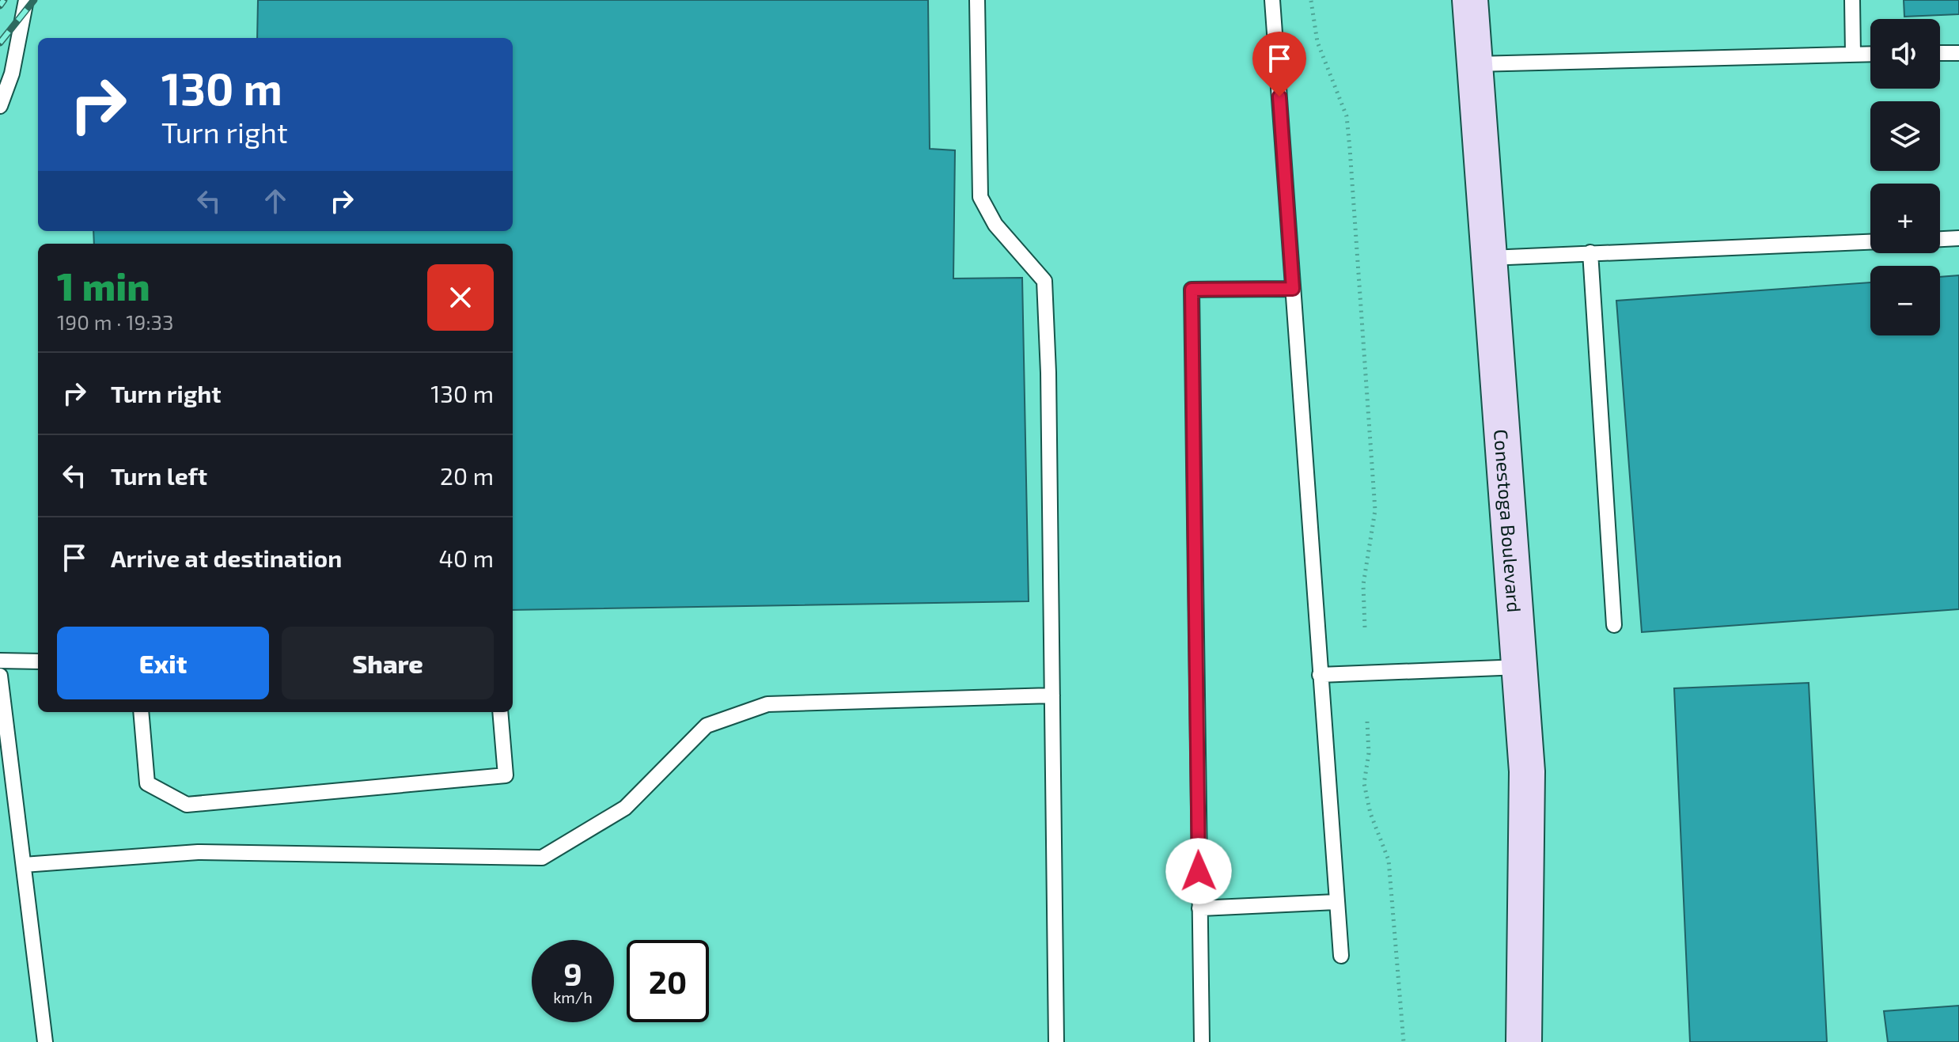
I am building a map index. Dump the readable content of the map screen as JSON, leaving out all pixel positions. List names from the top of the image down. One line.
{"streets":{"street":["Conestoga Boulevard"]},"page":{"map_buttons":["+","−"],"turn":["130 m","Turn right"],"heading":["1 min","190 m · 19:33"],"list":[{"name":"Turn right","value":"130 m"},{"name":"Turn left","value":"20 m"},{"name":"Arrive at destination","value":"40 m"}],"buttons":["Exit","Share"],"speed":"9 km/h","limit":"20"}}
